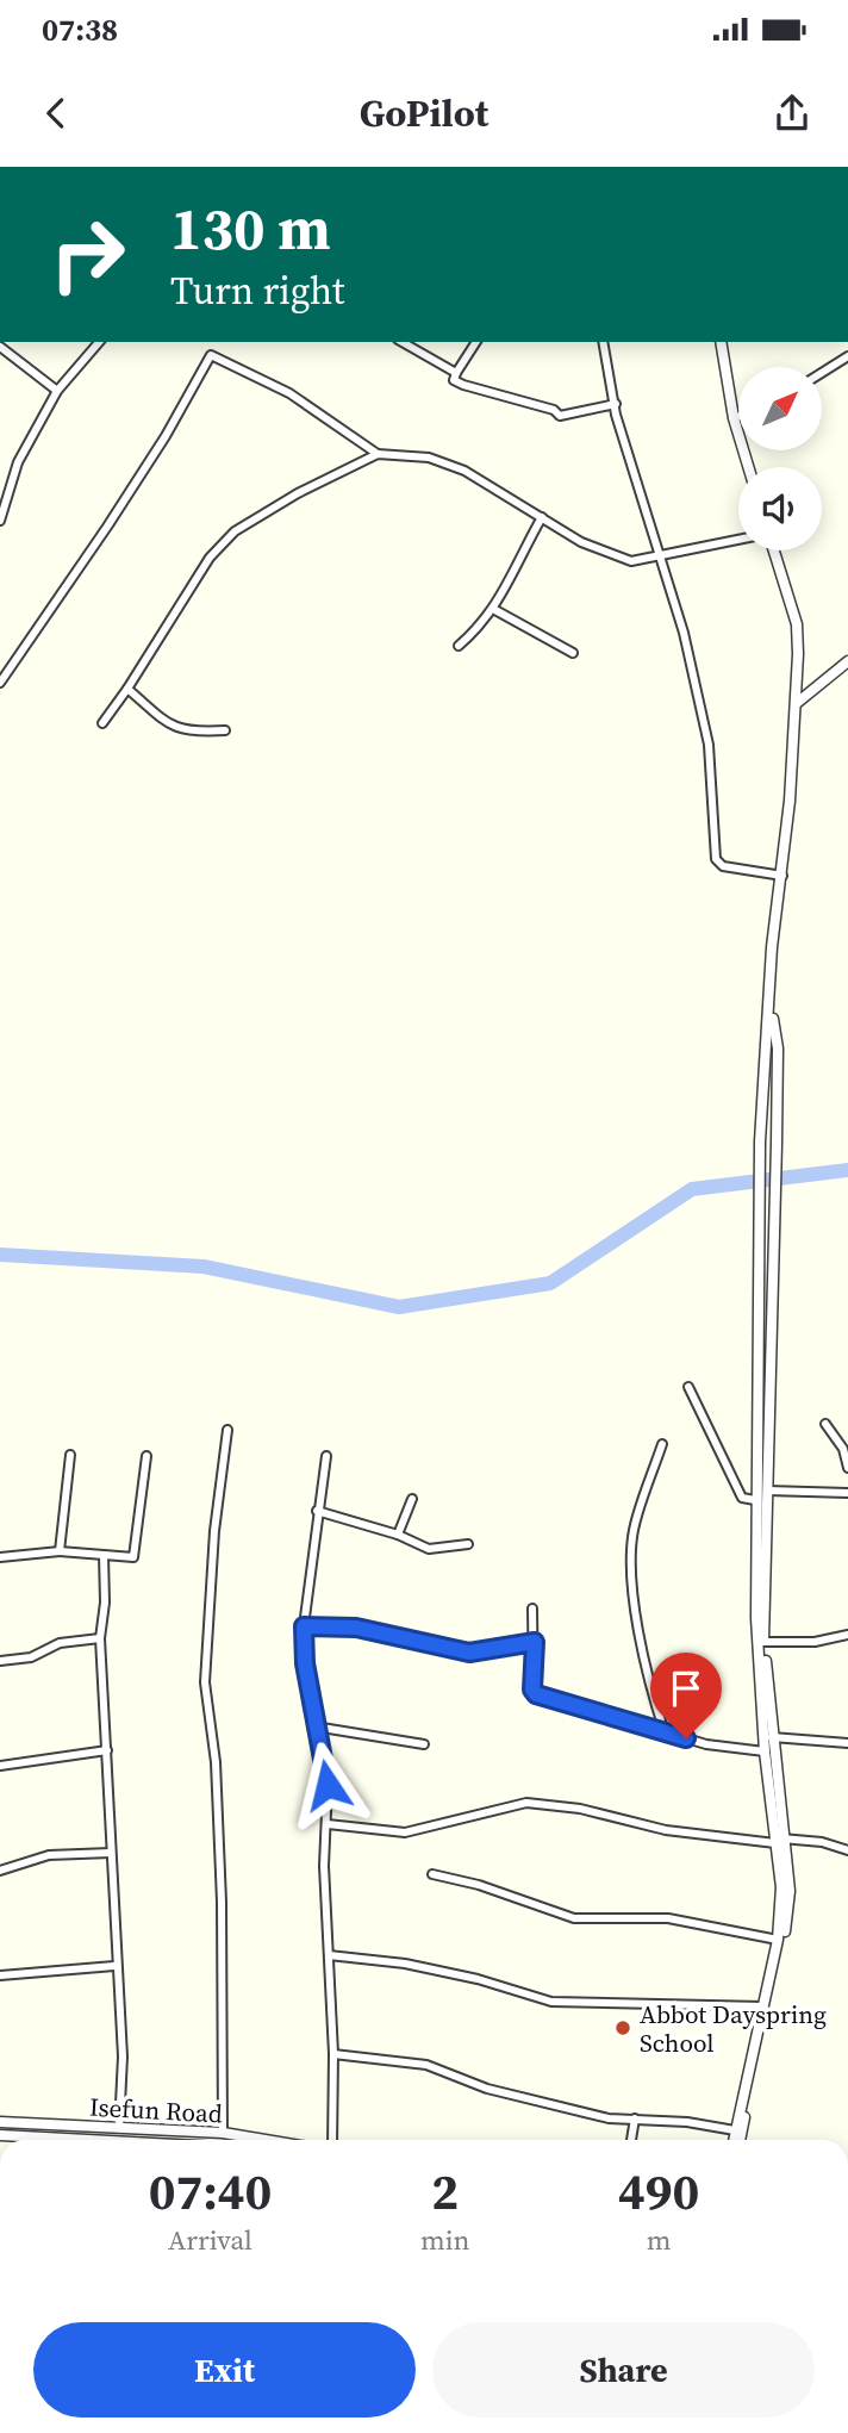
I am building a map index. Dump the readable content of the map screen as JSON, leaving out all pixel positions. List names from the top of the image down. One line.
{"streets":{"street":["Isefun Road"]},"places":["Abbot Dayspring School"],"north":"top right","page":{"status":"07:38","header":"GoPilot","turn":["130 m","Turn right"],"eta":["07:40","Arrival","2","min","490","m"],"buttons":["Exit","Share"]}}
